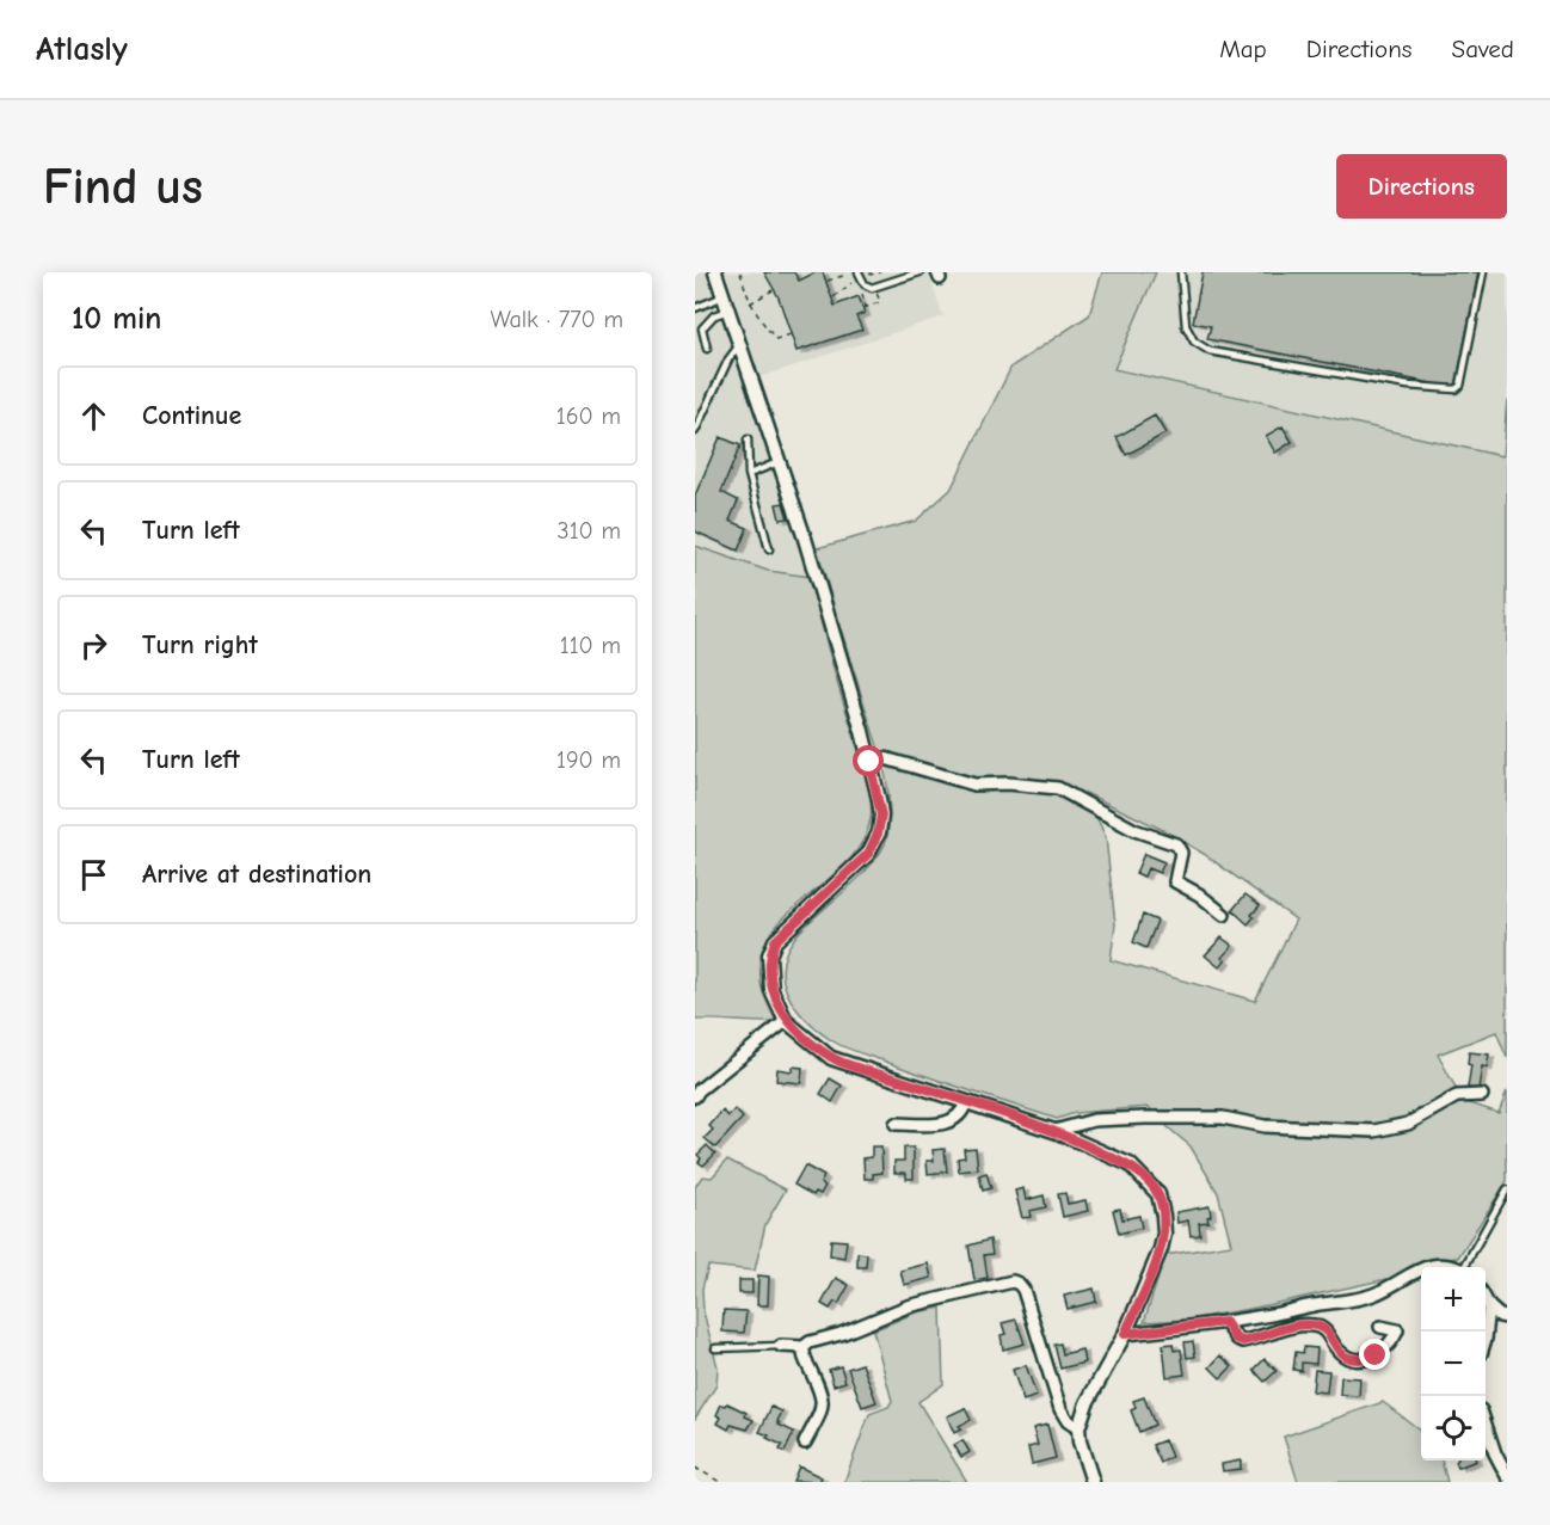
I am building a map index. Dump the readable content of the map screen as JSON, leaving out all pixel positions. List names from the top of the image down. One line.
{"page":{"header":"Atlasly","nav":["Map","Directions","Saved"],"buttons":"Directions","title":"Find us","heading":["10 min","Walk · 770 m"],"list":[["Continue","160 m"],["Turn left","310 m"],["Turn right","110 m"],["Turn left","190 m"],"Arrive at destination"],"map_buttons":["+","−"]}}
